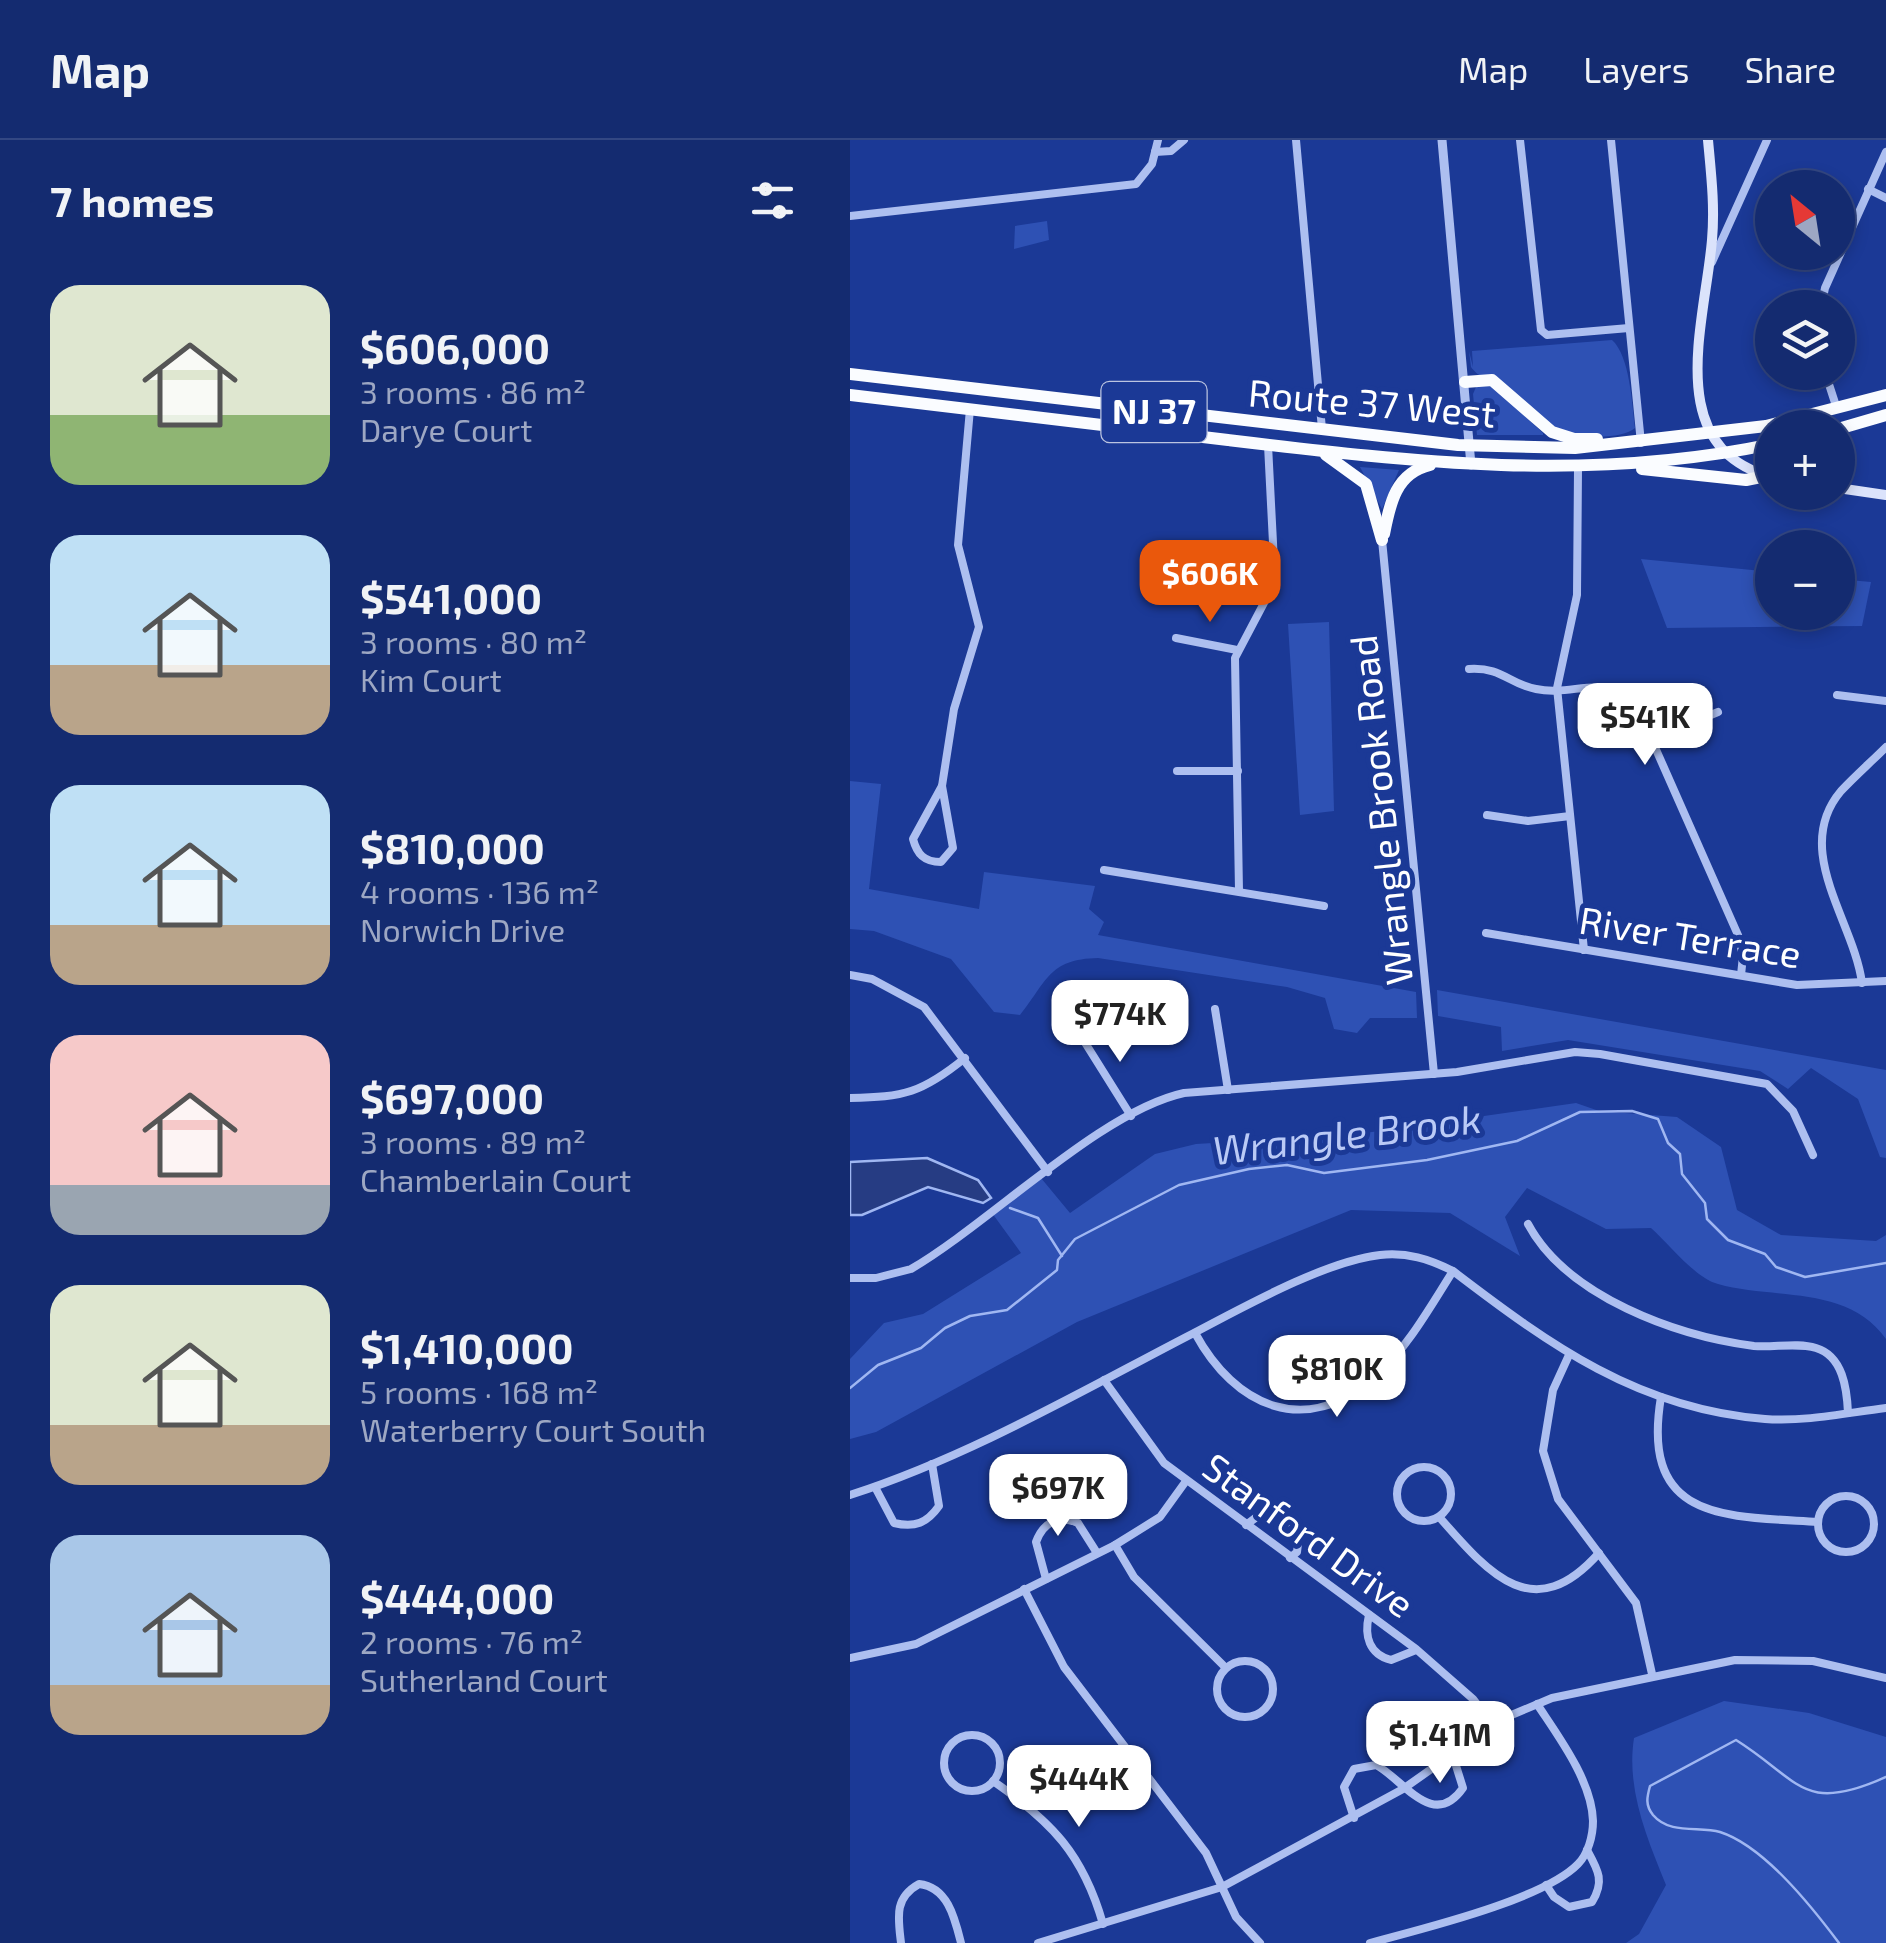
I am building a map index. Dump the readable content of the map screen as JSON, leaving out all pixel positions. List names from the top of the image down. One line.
{"streets":{"highway":["Route 37 West","NJ 37"],"street":["Wrangle Brook Road","River Terrace","Stanford Drive"]},"water":["Wrangle Brook"],"north":"top left","page":{"header":"Map","nav":["Map","Layers","Share"],"heading":"7 homes","map_buttons":["+","−"],"list":[{"name":"$606,000","note":"3 rooms · 86 m² · Darye Court"},{"name":"$541,000","note":"3 rooms · 80 m² · Kim Court"},{"name":"$810,000","note":"4 rooms · 136 m² · Norwich Drive"},{"name":"$697,000","note":"3 rooms · 89 m² · Chamberlain Court"},{"name":"$1,410,000","note":"5 rooms · 168 m² · Waterberry Court South"},{"name":"$444,000","note":"2 rooms · 76 m² · Sutherland Court"}],"price":["$606K","$541K","$774K","$810K","$697K","$1.41M","$444K"]}}
